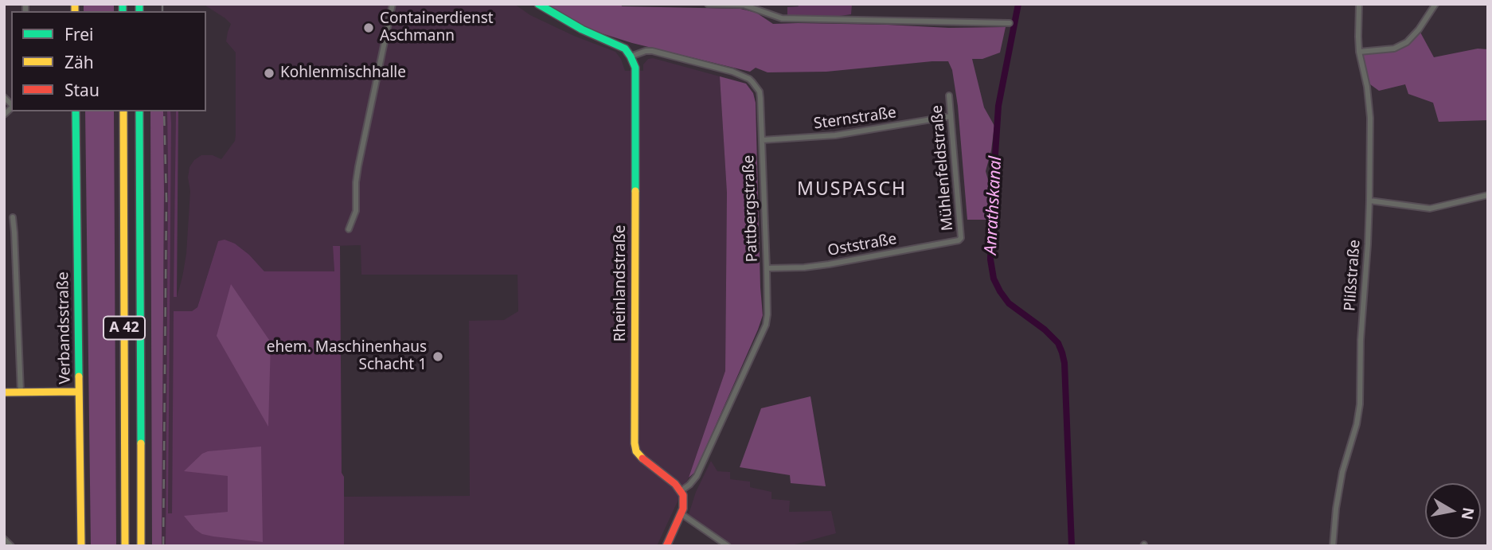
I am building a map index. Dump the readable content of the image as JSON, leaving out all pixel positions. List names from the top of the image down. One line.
{"streets":{"main road":["Rheinlandstraße","Verbandsstraße","A 42"],"street":["Sternstraße","Mühlenfeldstraße","Pattbergstraße","Oststraße","Plißstraße"]},"crossings":[["Sternstraße","Mühlenfeldstraße"],["Sternstraße","Pattbergstraße"],["Mühlenfeldstraße","Oststraße"],["Pattbergstraße","Oststraße"],["Pattbergstraße","Rheinlandstraße"]],"districts":["MUSPASCH"],"water":["Anrathskanal"],"places":["Containerdienst Aschmann","Kohlenmischhalle","ehem. Maschinenhaus Schacht 1"],"legend":["Frei","Zäh","Stau"],"north":"right"}
